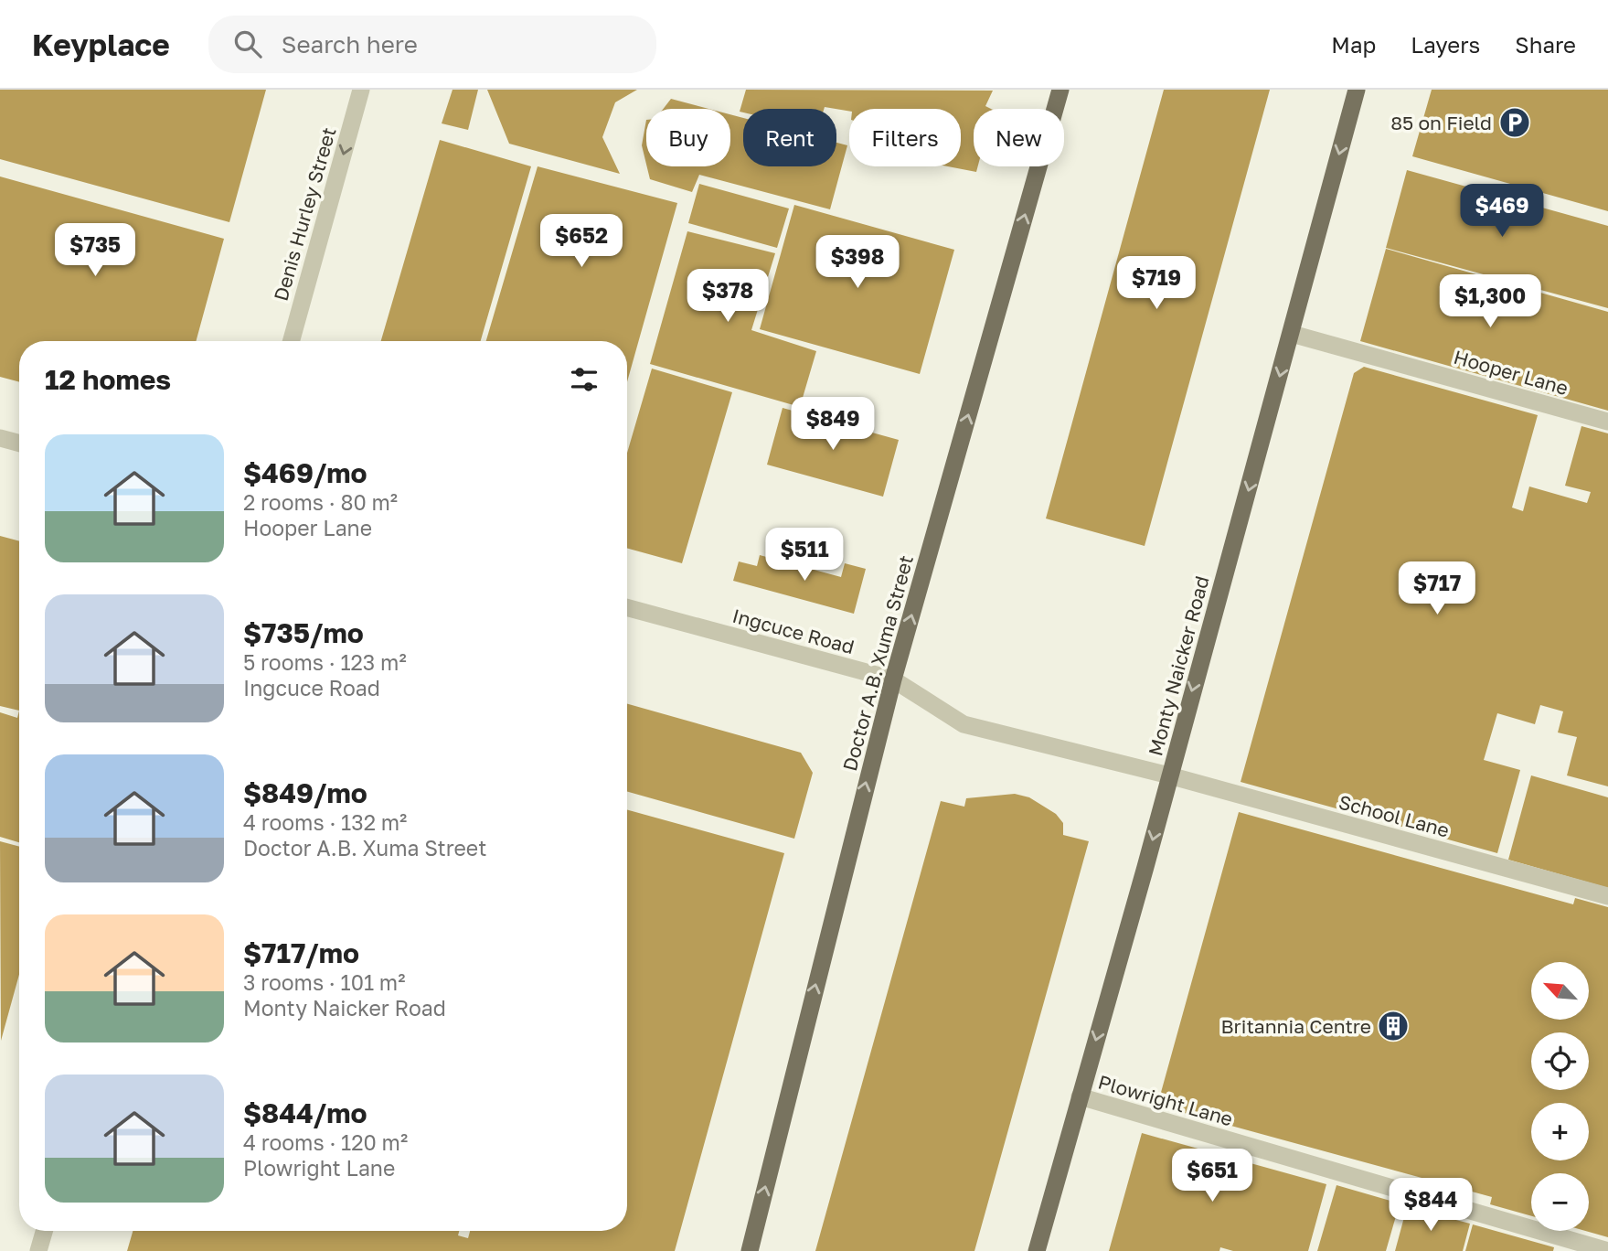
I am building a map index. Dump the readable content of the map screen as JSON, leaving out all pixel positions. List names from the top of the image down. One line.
{"streets":{"main road":["Doctor A.B. Xuma Street","Monty Naicker Road"],"street":["Denis Hurley Street","Hooper Lane","Ingcuce Road","School Lane","Plowright Lane"]},"crossings":[["Hooper Lane","Monty Naicker Road"],["Ingcuce Road","Doctor A.B. Xuma Street"],["Ingcuce Road","Monty Naicker Road"],["Ingcuce Road","School Lane"],["Monty Naicker Road","School Lane"],["Monty Naicker Road","Plowright Lane"]],"one_way":["Denis Hurley Street","Doctor A.B. Xuma Street","Monty Naicker Road"],"places":{"parking":["85 on Field"],"building":["Britannia Centre"]},"north":"top left","page":{"header":"Keyplace","search":"Search here","nav":["Map","Layers","Share"],"chip":["Buy","Rent","Filters","New"],"price":["$469","$652","$735","$398","$719","$378","$1,300","$849","$511","$717","$651","$844"],"heading":"12 homes","list":[{"name":"$469/mo","note":"2 rooms · 80 m² · Hooper Lane"},{"name":"$735/mo","note":"5 rooms · 123 m² · Ingcuce Road"},{"name":"$849/mo","note":"4 rooms · 132 m² · Doctor A.B. Xuma Street"},{"name":"$717/mo","note":"3 rooms · 101 m² · Monty Naicker Road"},{"name":"$844/mo","note":"4 rooms · 120 m² · Plowright Lane"}],"map_buttons":["+","−"]}}
